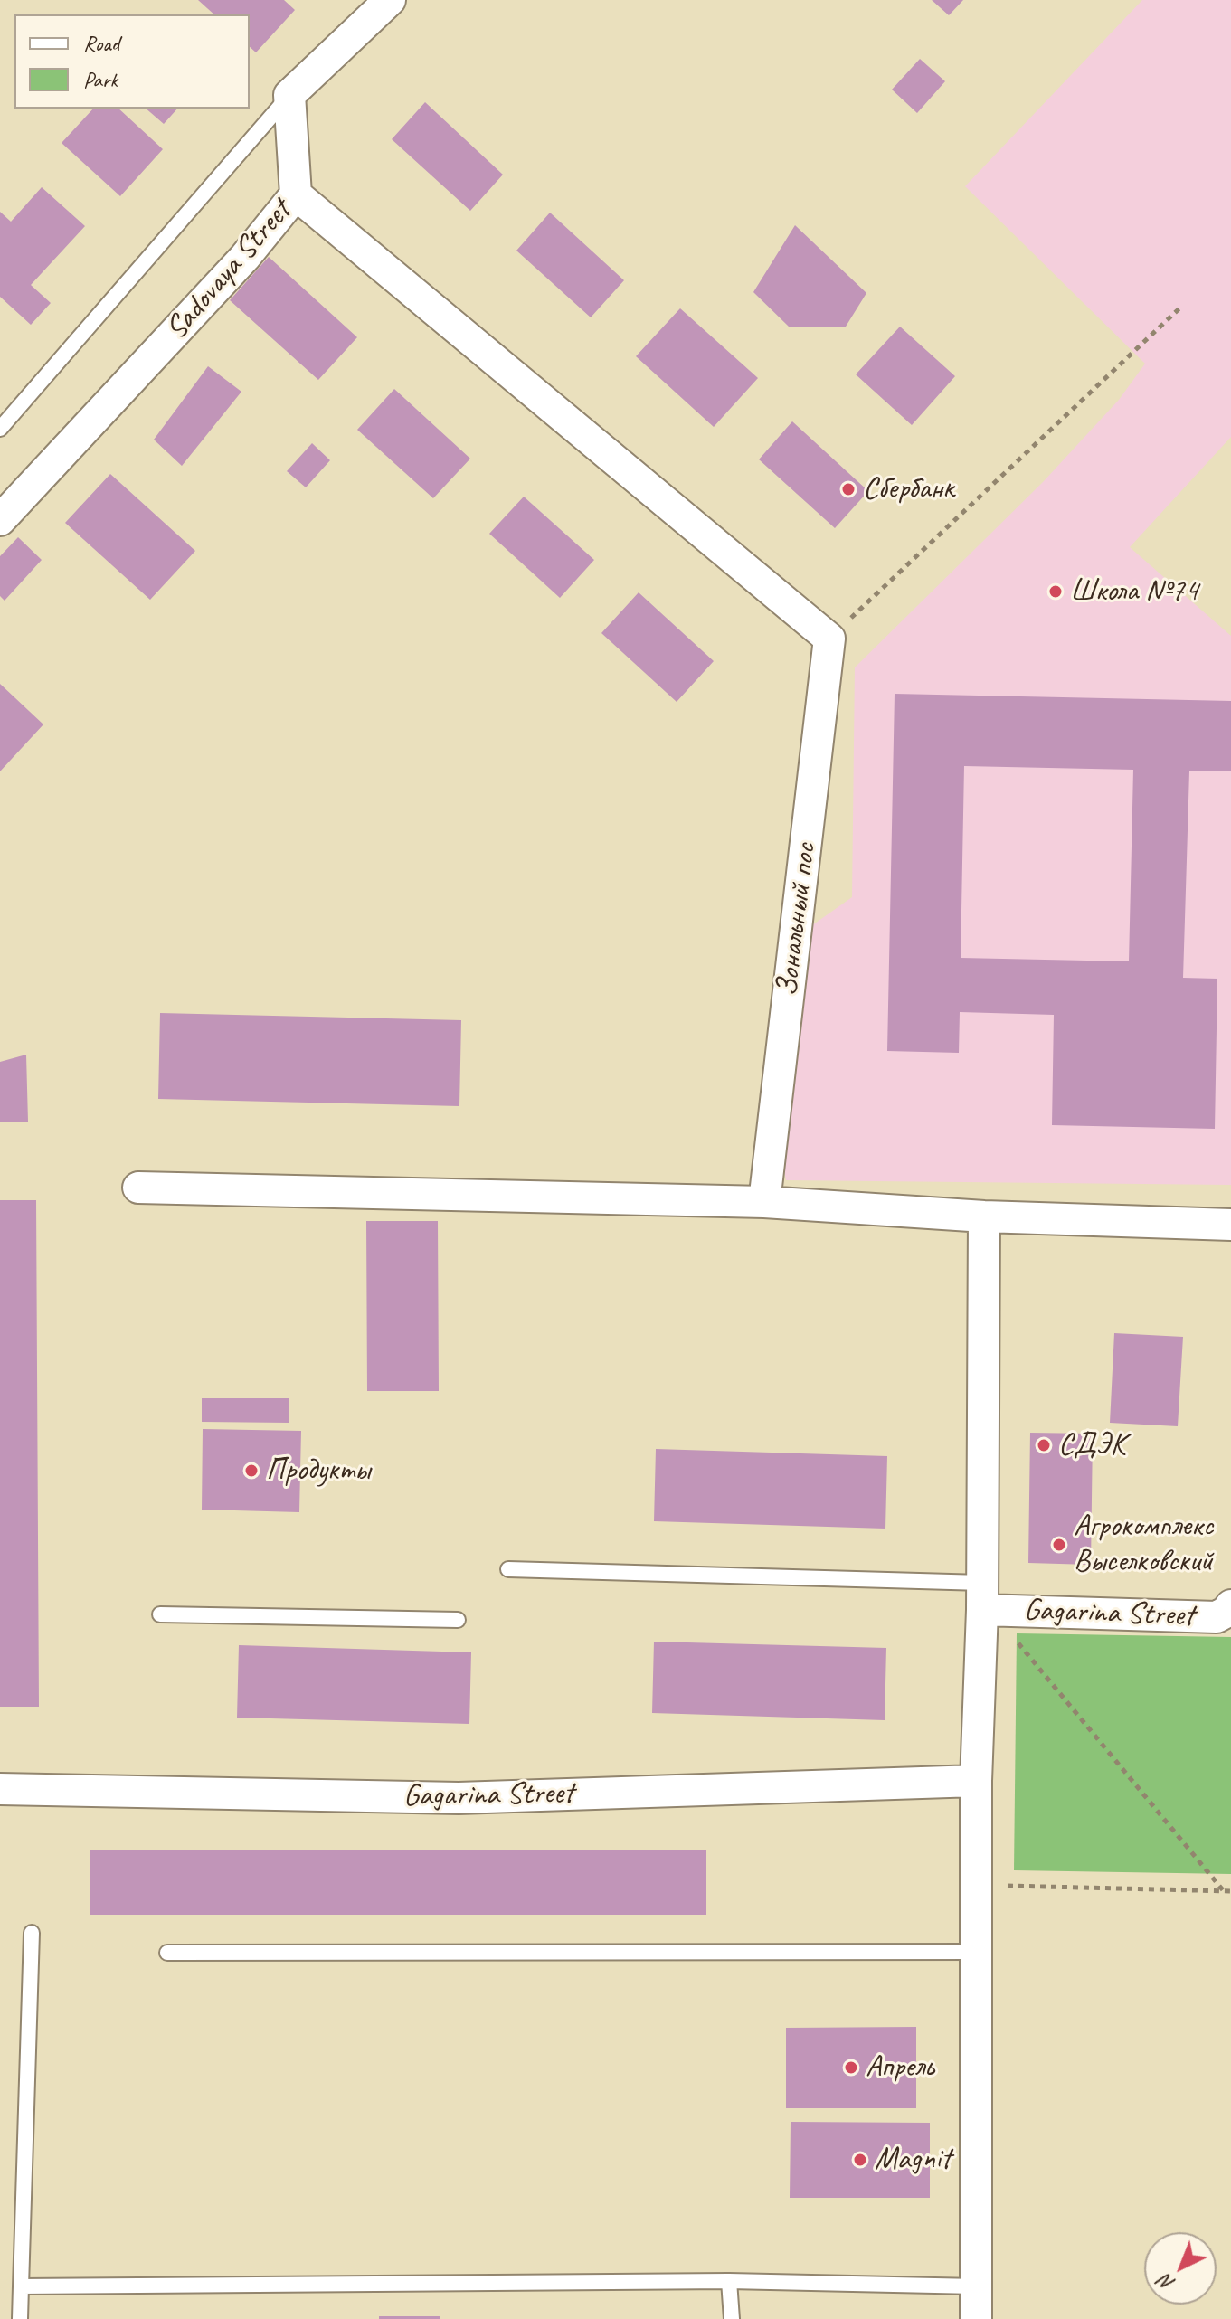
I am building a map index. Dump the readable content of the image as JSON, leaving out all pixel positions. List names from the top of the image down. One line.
{"streets":{"street":["Sadovaya Street","Зональный пос","Gagarina Street"]},"places":["Сбербанк","Школа №74","СДЭК","Продукты","Агрокомплекс Выселковский","Апрель","Magnit"],"legend":["Road","Park"],"north":"bottom left"}
